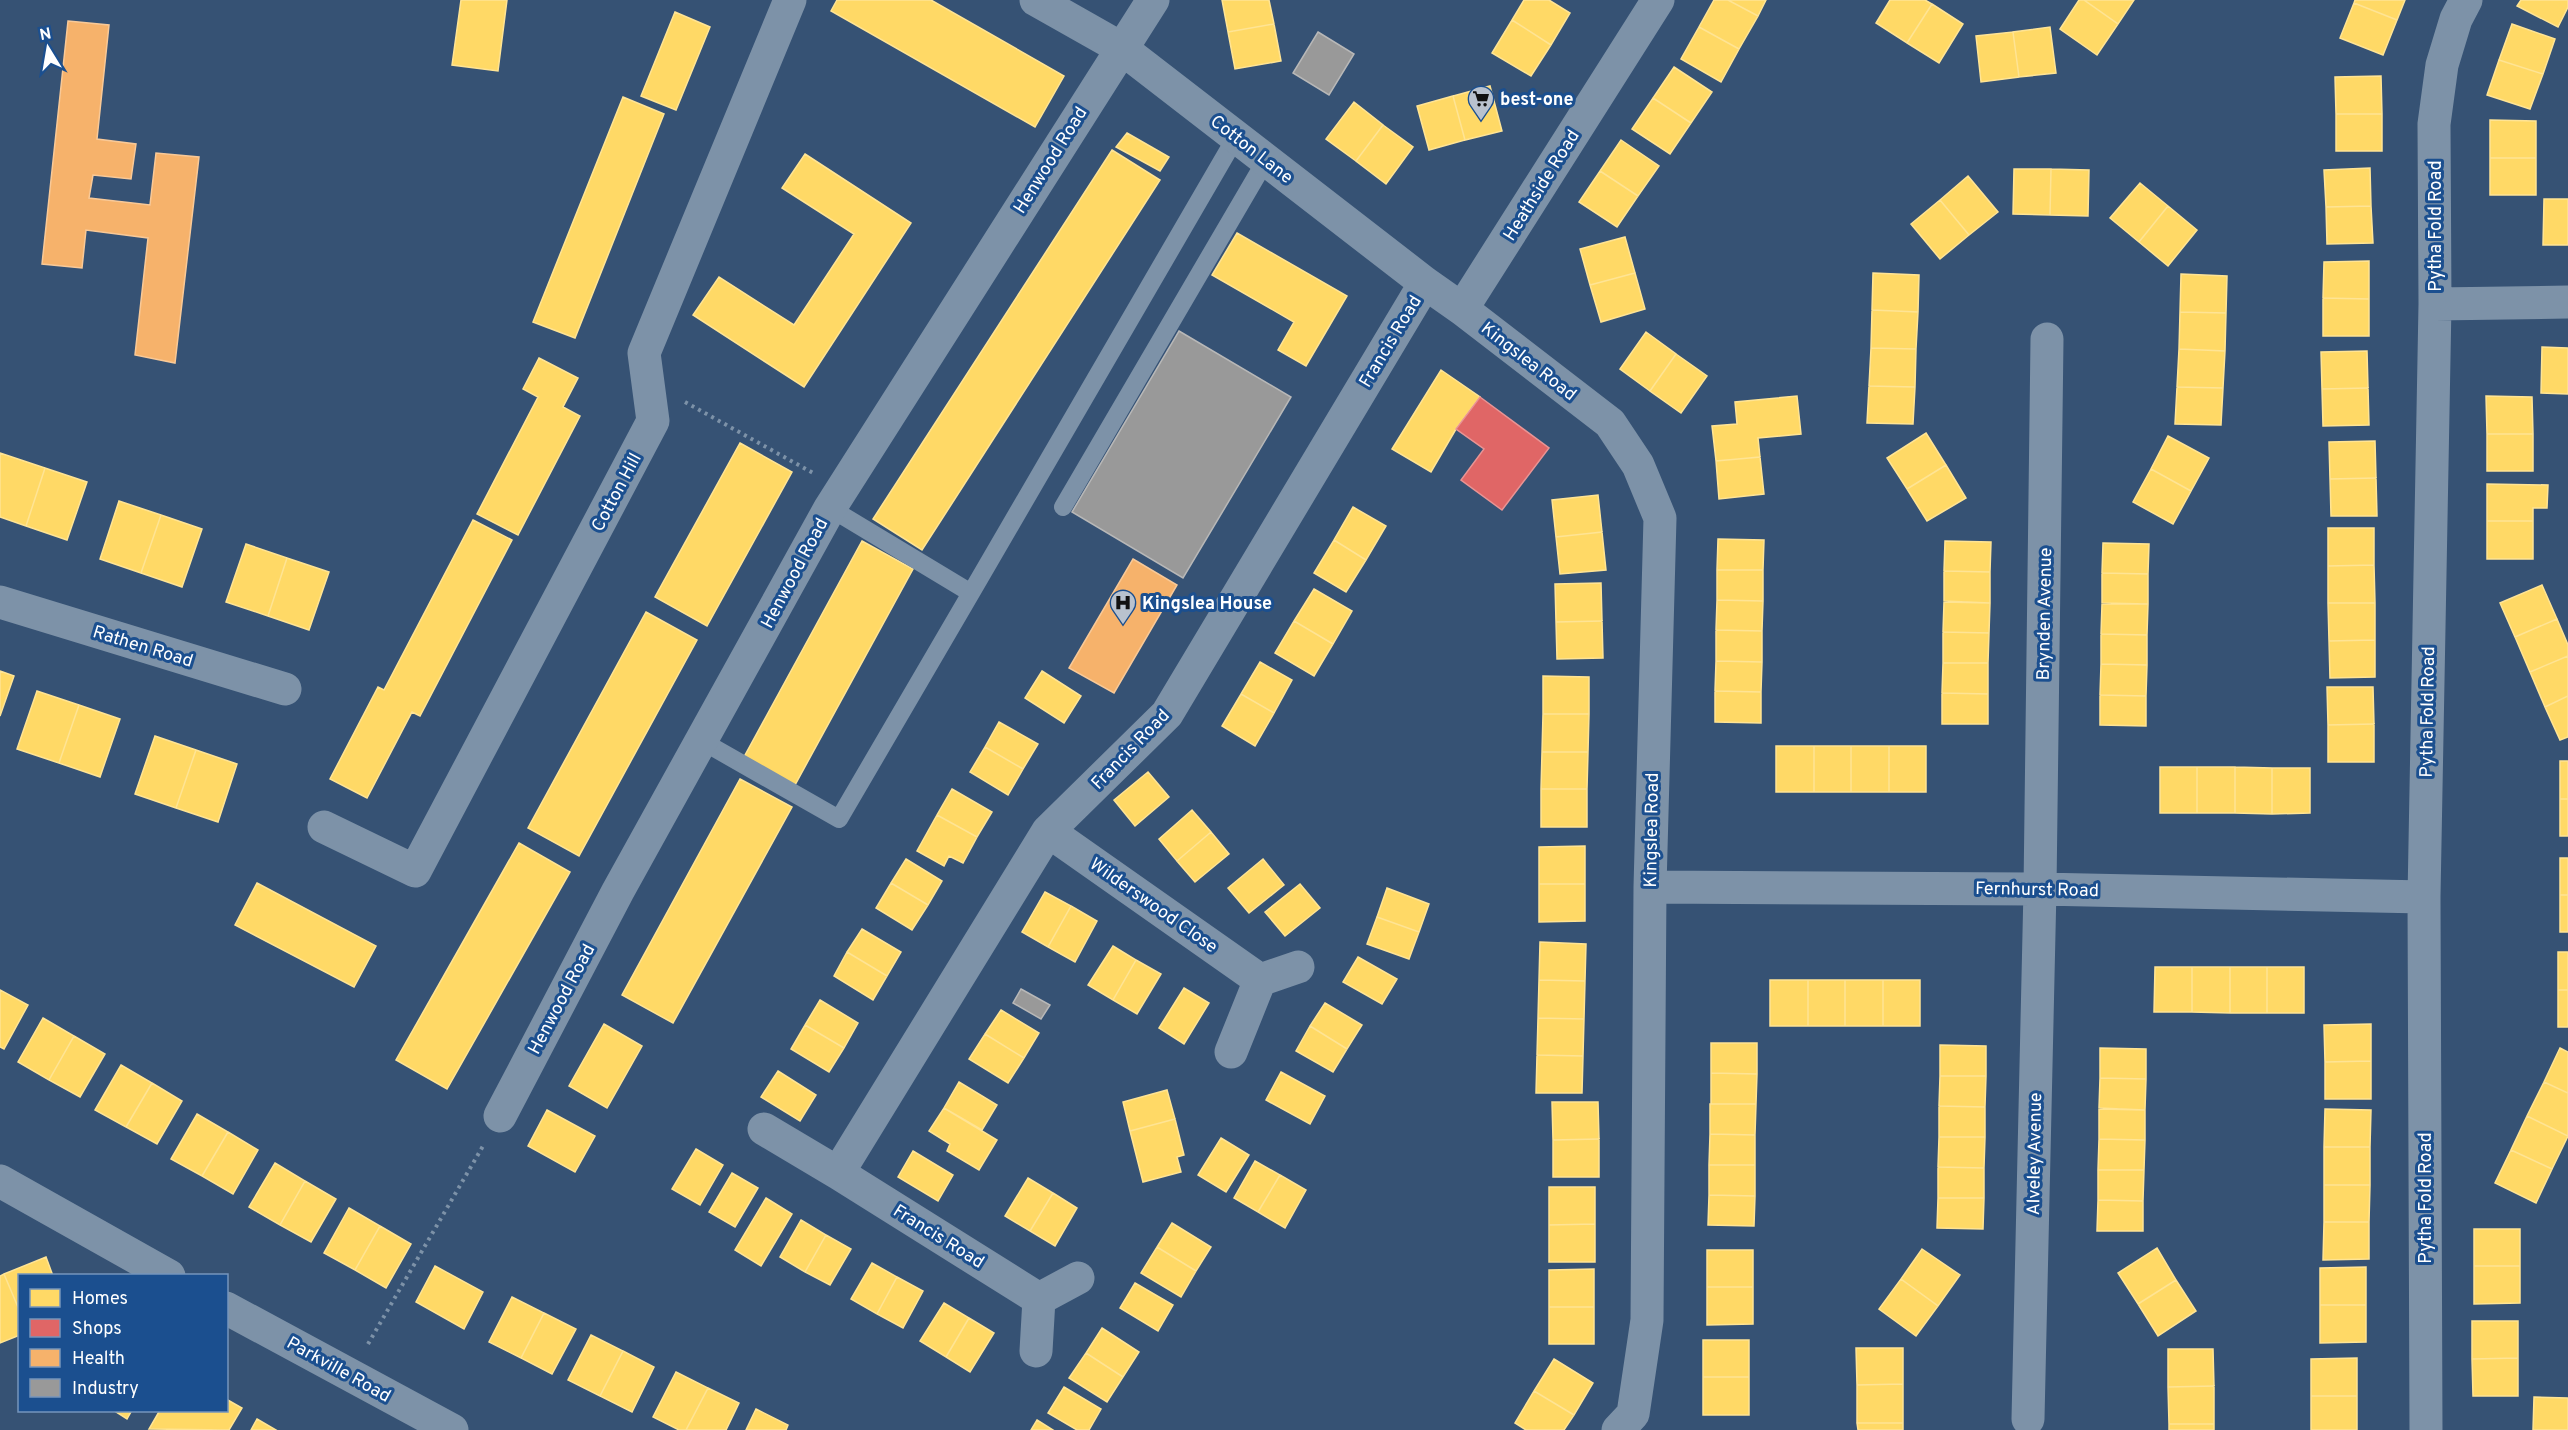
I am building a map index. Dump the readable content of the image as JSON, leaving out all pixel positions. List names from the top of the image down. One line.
{"streets":{"street":["Cotton Lane","Henwood Road","Heathside Road","Pytha Fold Road","Francis Road","Kingslea Road","Cotton Hill","Brynden Avenue","Rathen Road","Fernhurst Road","Wilderswood Close","Alveley Avenue","Parkville Road"]},"crossings":[["Cotton Lane","Henwood Road"],["Cotton Lane","Heathside Road"],["Cotton Lane","Francis Road"],["Cotton Lane","Kingslea Road"],["Heathside Road","Kingslea Road"],["Pytha Fold Road","Fernhurst Road"],["Francis Road","Wilderswood Close"],["Kingslea Road","Fernhurst Road"],["Brynden Avenue","Fernhurst Road"],["Brynden Avenue","Alveley Avenue"],["Fernhurst Road","Alveley Avenue"]],"places":{"supermarket":["best-one"],"hospital":["Kingslea House"]},"legend":["Homes","Shops","Health","Industry"],"north":"top"}
